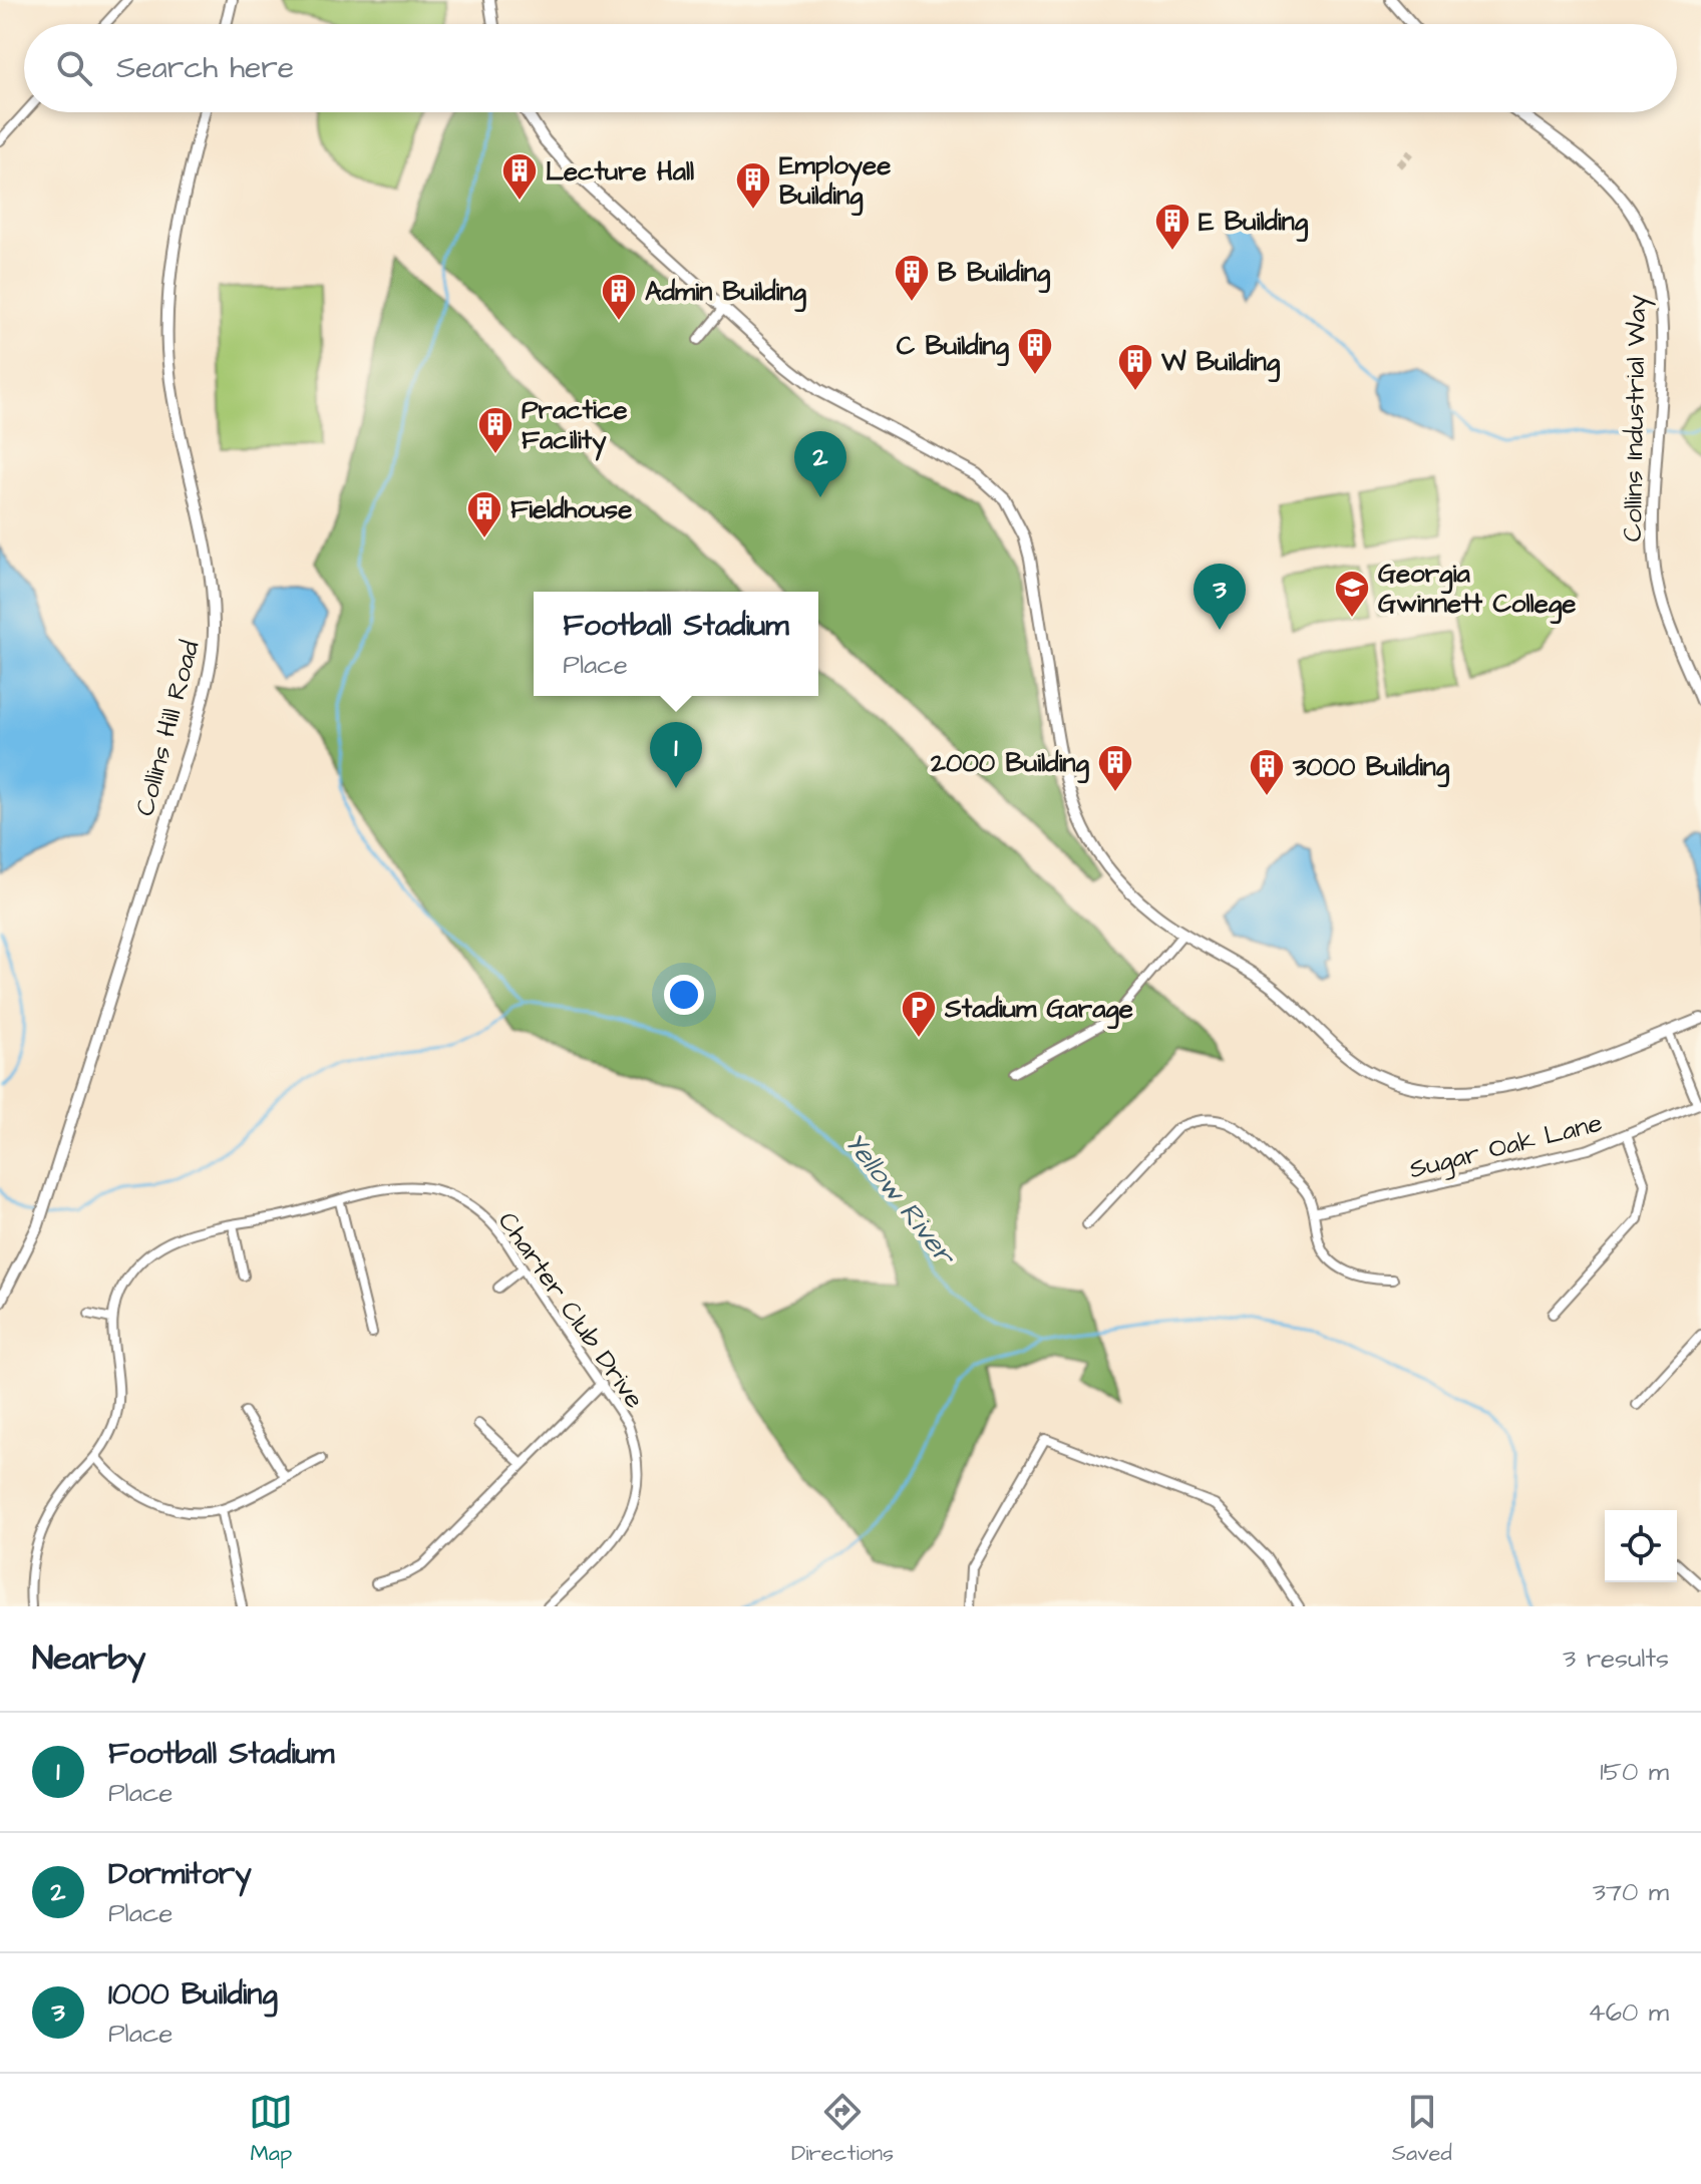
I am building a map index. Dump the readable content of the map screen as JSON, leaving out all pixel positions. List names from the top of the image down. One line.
{"streets":{"street":["Collins Industrial Way","Collins Hill Road","Sugar Oak Lane","Charter Club Drive"]},"water":["Yellow River"],"places":{"building":["Lecture Hall","Employee Building","E Building","B Building","Admin Building","C Building","W Building","Practice Facility","Fieldhouse","2000 Building","3000 Building"],"school or university":["Georgia Gwinnett College"],"parking":["Stadium Garage"]},"page":{"search":"Search here","pins":["2","3","1"],"popup":["Football Stadium","Place"],"heading":["Nearby","3 results"],"list":[{"mark":"1","name":"Football Stadium","note":"Place","value":"150 m"},{"mark":"2","name":"Dormitory","note":"Place","value":"370 m"},{"mark":"3","name":"1000 Building","note":"Place","value":"460 m"}],"nav":["Map","Directions","Saved"]}}
